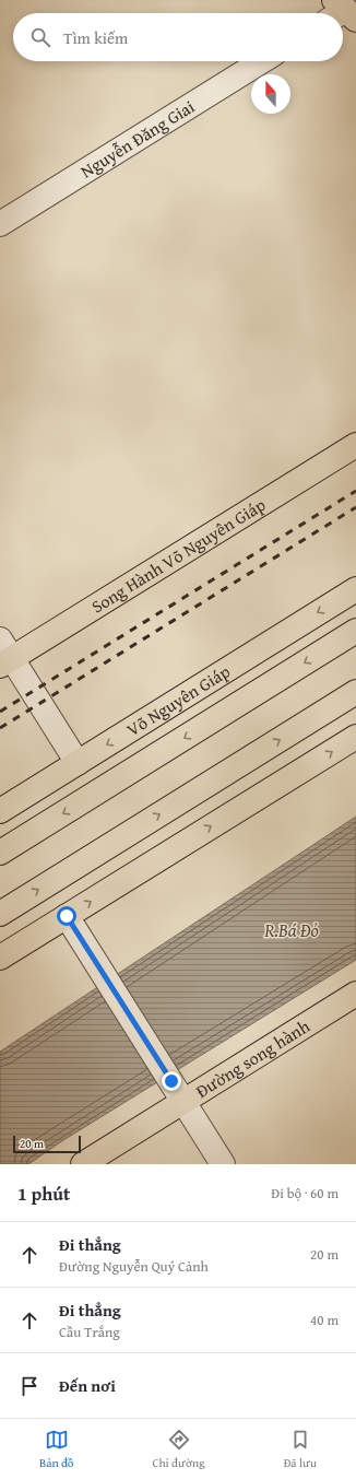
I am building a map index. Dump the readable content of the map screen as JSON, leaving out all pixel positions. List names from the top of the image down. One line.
{"streets":{"main road":["Song Hành Võ Nguyên Giáp","Võ Nguyên Giáp","Đường song hành"],"street":["Nguyễn Đăng Giai"]},"water":["R.Bá Đỏ"],"scale_bar":"20 m","north":"top","page":{"search":"Tìm kiếm","scale":"20 m","heading":["1 phút","Đi bộ · 60 m"],"list":[["Đi thẳng","Đường Nguyễn Quý Cảnh","20 m"],["Đi thẳng","Cầu Trắng","40 m"],"Đến nơi"],"nav":["Bản đồ","Chỉ đường","Đã lưu"]}}
